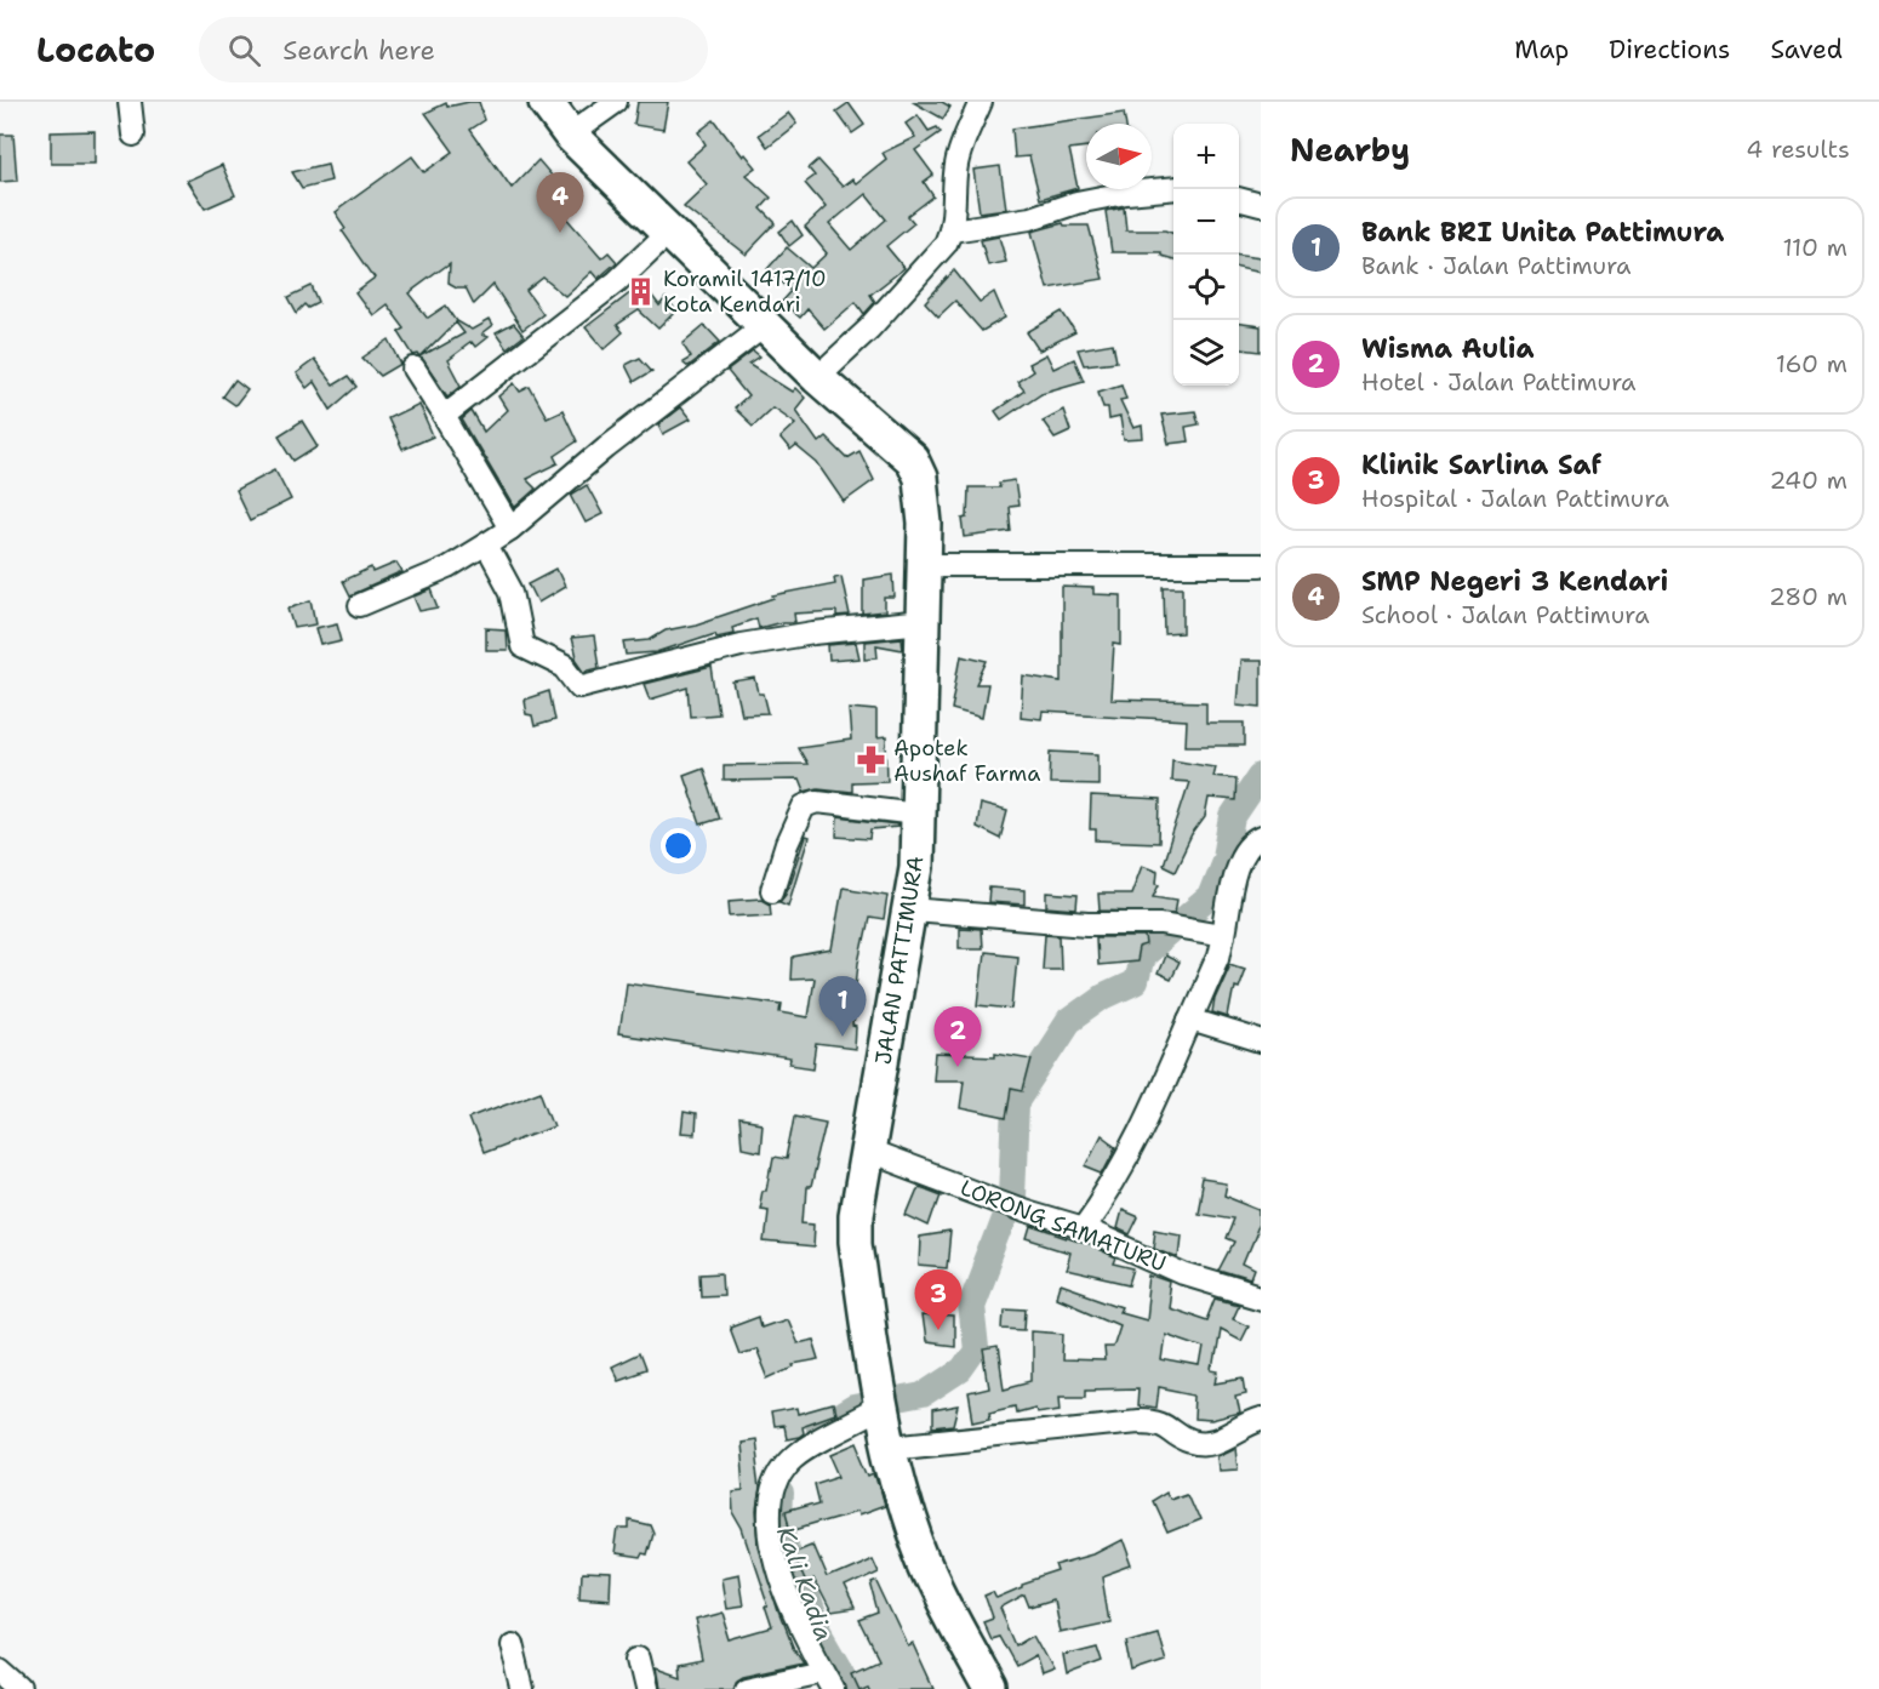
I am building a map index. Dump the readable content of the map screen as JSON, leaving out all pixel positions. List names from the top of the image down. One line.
{"streets":{"highway":["JALAN PATTIMURA"],"street":["LORONG SAMATURU"]},"crossings":[["JALAN PATTIMURA","LORONG SAMATURU"]],"water":["Kali Kadia"],"places":{"building":["Koramil 1417/10 Kota Kendari"],"pharmacy":["Apotek Aushaf Farma"]},"north":"right","page":{"header":"Locato","search":"Search here","nav":["Map","Directions","Saved"],"heading":["Nearby","4 results"],"map_buttons":["+","−"],"pins":["4","1","2","3"],"list":[{"mark":"1","name":"Bank BRI Unita Pattimura","note":"Bank · Jalan Pattimura","value":"110 m"},{"mark":"2","name":"Wisma Aulia","note":"Hotel · Jalan Pattimura","value":"160 m"},{"mark":"3","name":"Klinik Sarlina Saf","note":"Hospital · Jalan Pattimura","value":"240 m"},{"mark":"4","name":"SMP Negeri 3 Kendari","note":"School · Jalan Pattimura","value":"280 m"}]}}
